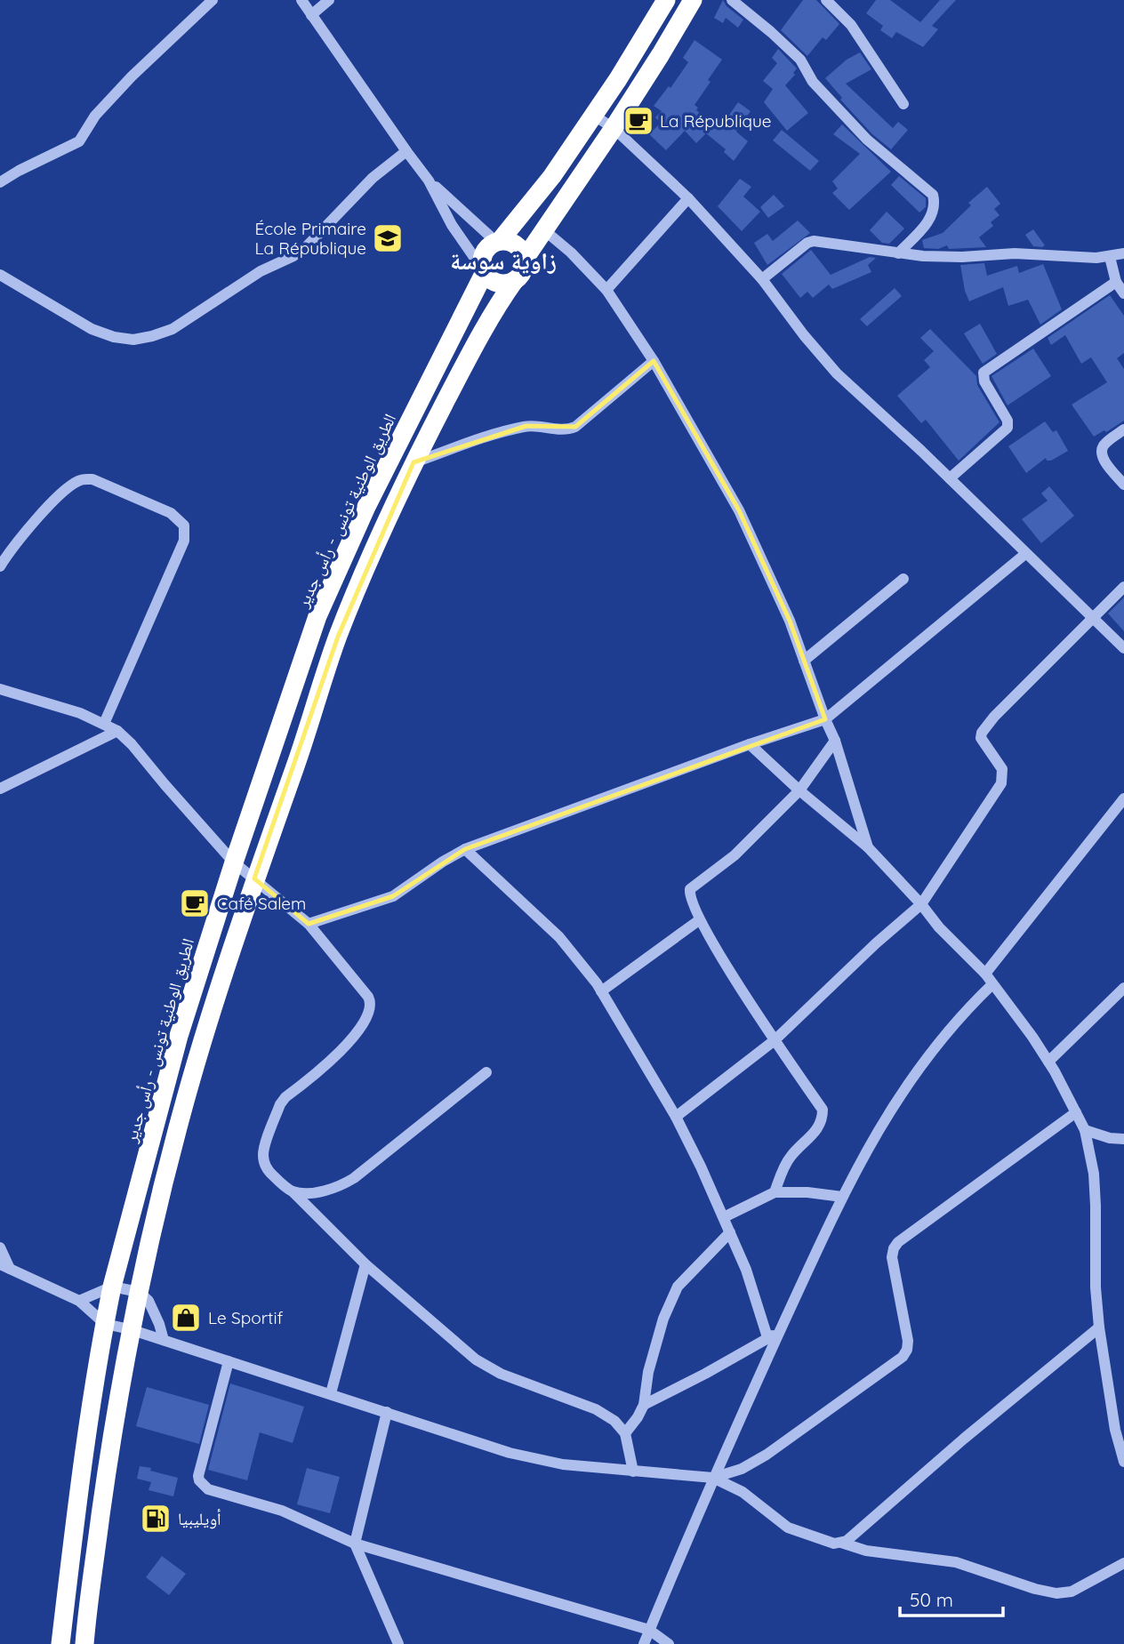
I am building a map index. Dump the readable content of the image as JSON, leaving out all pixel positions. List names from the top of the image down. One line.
{"streets":{"highway":["الطريق الوطنية تونس - رأس جدير"]},"districts":["زاوية سوسة"],"places":{"cafe":["La République","Café Salem"],"school or university":["École Primaire La République"],"shop":["Le Sportif"],"fuel station":["أويليبيا"]},"scale_bar":"50 m"}
